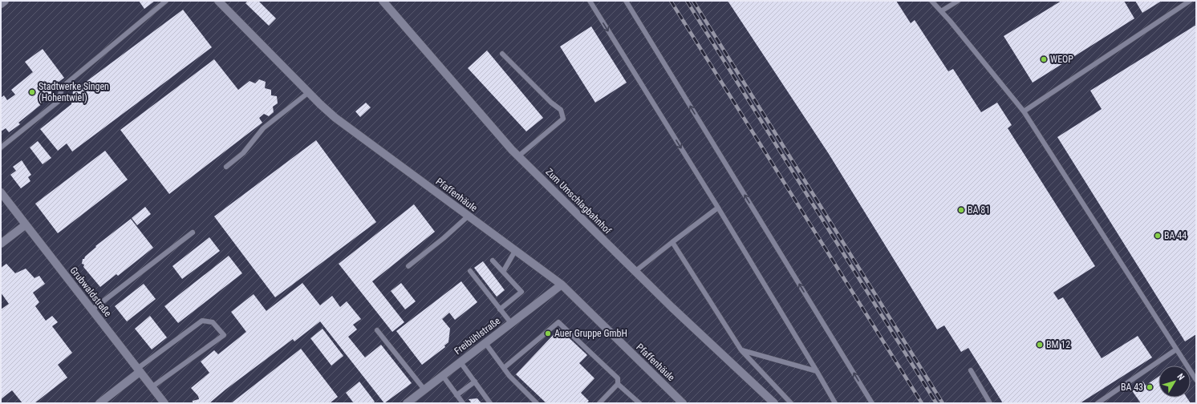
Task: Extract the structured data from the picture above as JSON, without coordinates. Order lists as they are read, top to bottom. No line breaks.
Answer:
{"streets":{"street":["Pfaffenhäule","Zum Umschlagbahnhof","Grubwaldstraße","Freibühlstraße"]},"crossings":[["Pfaffenhäule","Freibühlstraße"]],"places":["WEOP","Stadtwerke Singen (Hohentwiel)","BA 81","BA 44","Auer Gruppe GmbH","BM 12","BA 43"],"north":"top right"}
